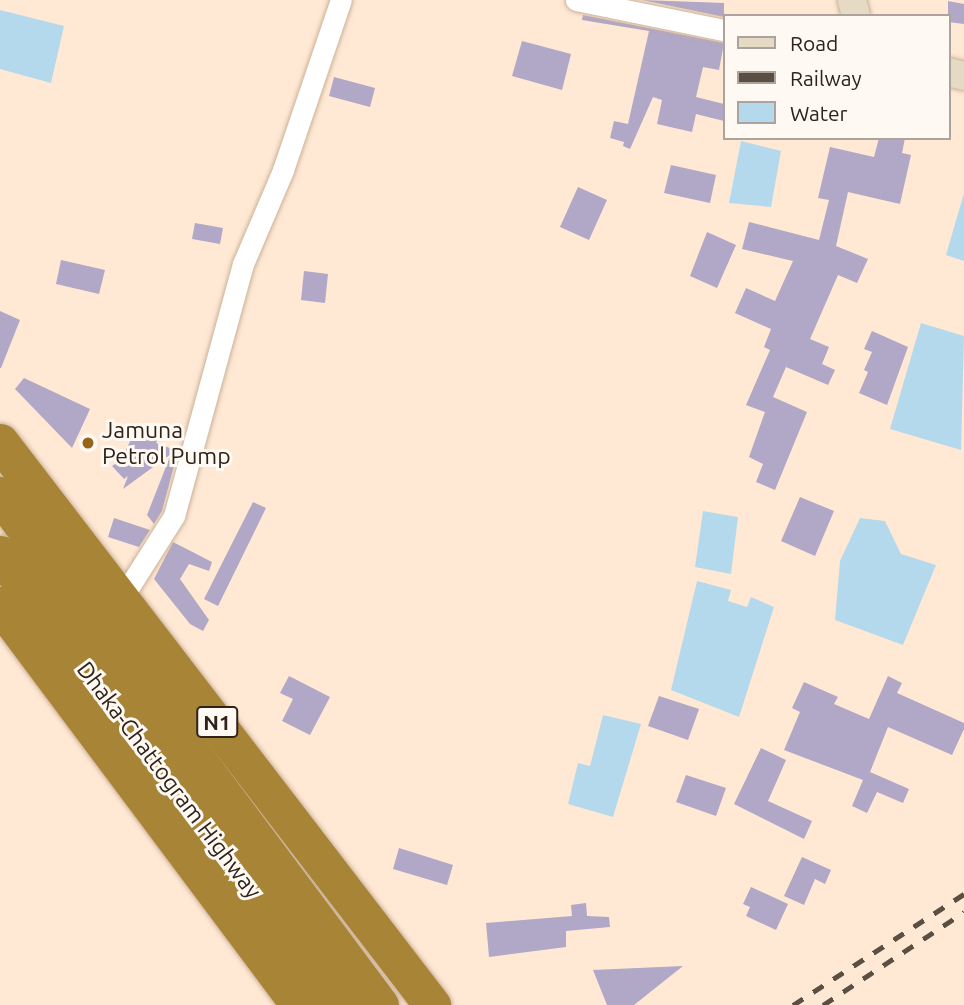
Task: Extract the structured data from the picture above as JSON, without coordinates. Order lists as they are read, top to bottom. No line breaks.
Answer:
{"streets":{"highway":["N1","Dhaka-Chattogram Highway"]},"places":["Jamuna Petrol Pump"],"legend":["Road","Railway","Water"]}
